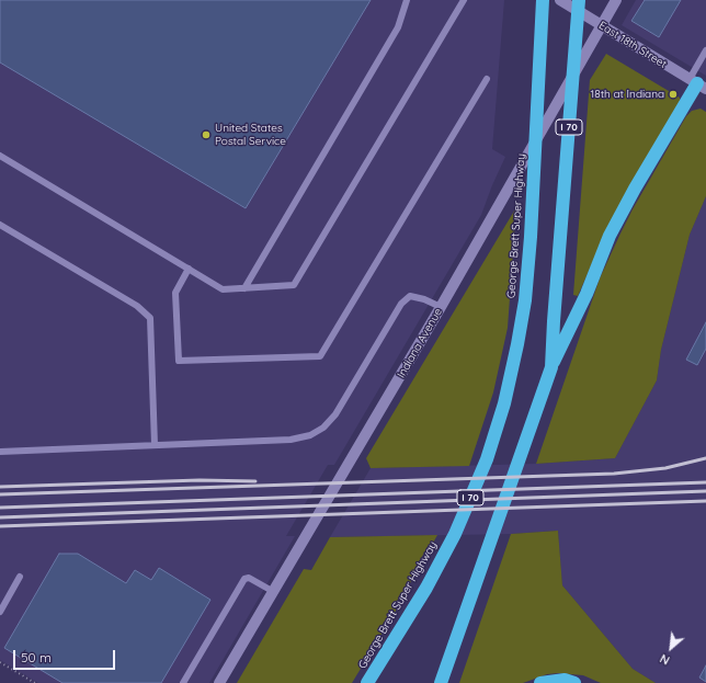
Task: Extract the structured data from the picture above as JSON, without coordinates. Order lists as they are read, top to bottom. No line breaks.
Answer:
{"streets":{"highway":["I 70","George Brett Super Highway"],"street":["East 18th Street","Indiana Avenue"]},"crossings":[["East 18th Street","Indiana Avenue"]],"places":["18th at Indiana","United States Postal Service"],"scale_bar":"50 m","north":"bottom left"}
